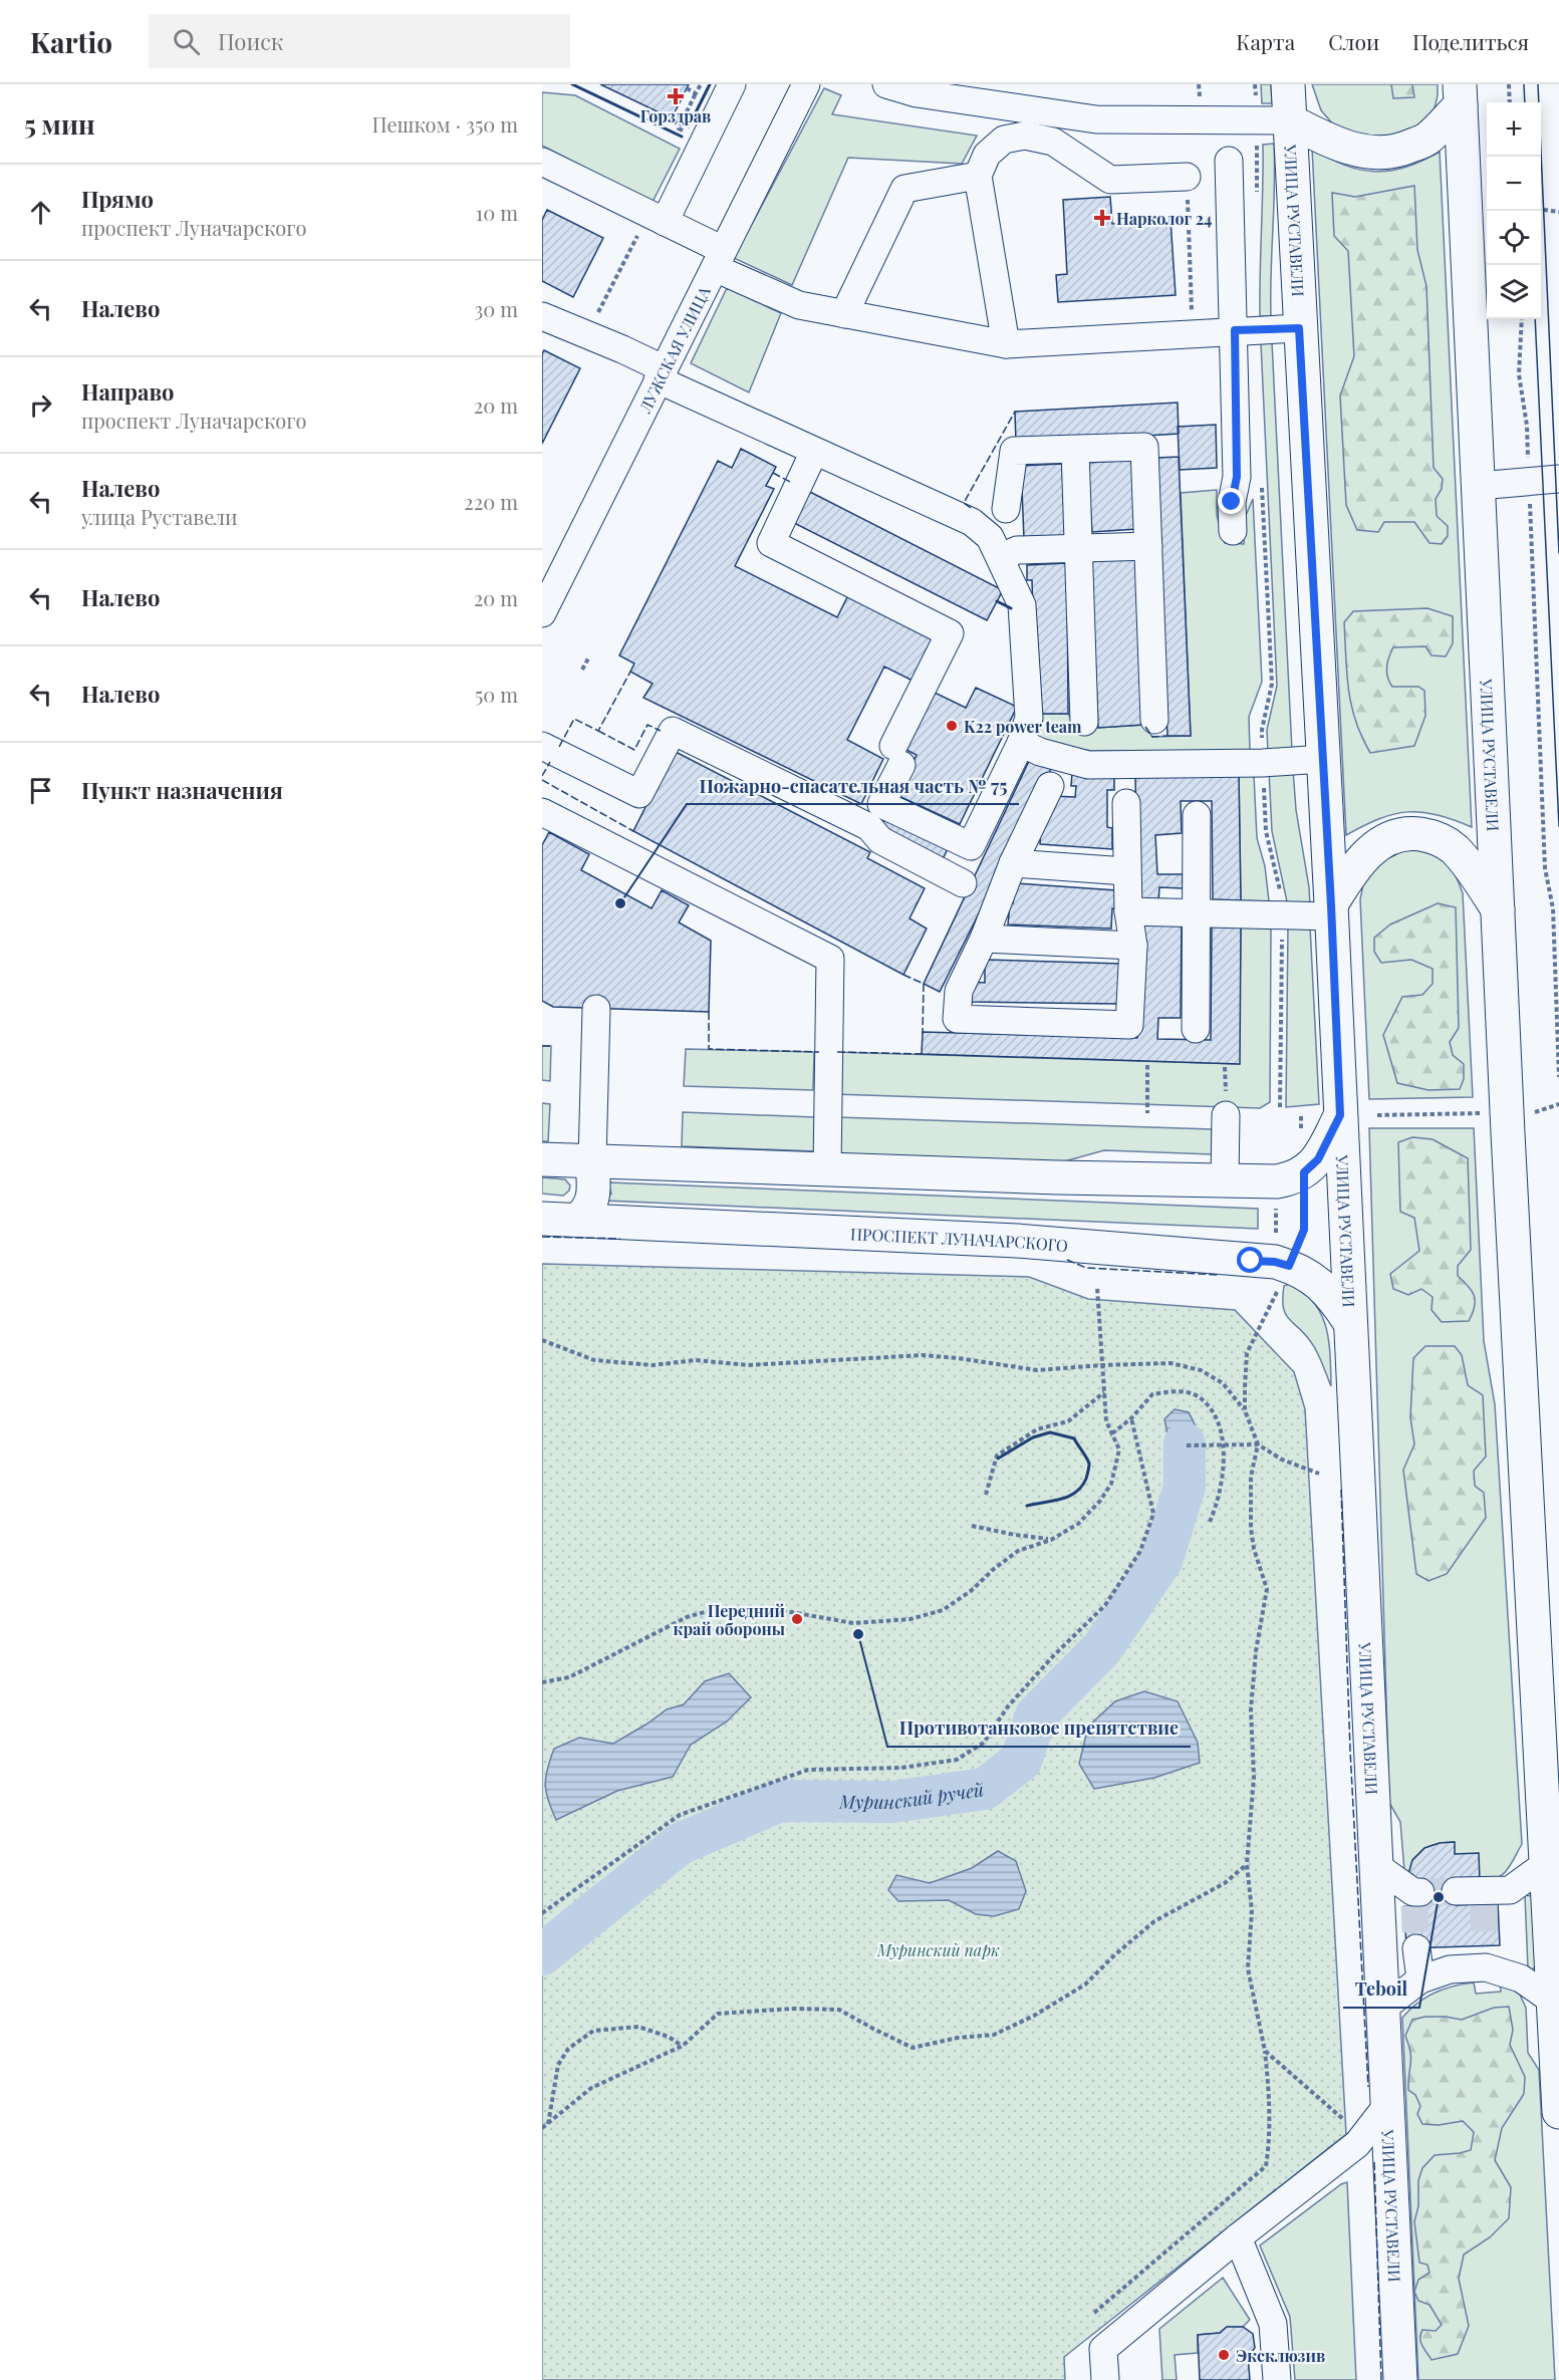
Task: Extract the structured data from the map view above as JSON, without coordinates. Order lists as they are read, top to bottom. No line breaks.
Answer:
{"streets":{"main road":["УЛИЦА РУСТАВЕЛИ","ПРОСПЕКТ ЛУНАЧАРСКОГО"],"street":["ЛУЖСКАЯ УЛИЦА"]},"crossings":[["УЛИЦА РУСТАВЕЛИ","ПРОСПЕКТ ЛУНАЧАРСКОГО"]],"water":["Муринский ручей"],"parks":["Муринский парк"],"places":{"health":["Горздрав","Нарколог 24"],"other":["K22 power team","Пожарно-спасательная часть № 75","Передний край обороны","Противотанковое препятствие","Teboil","Эксклюзив"]},"page":{"header":"Kartio","search":"Поиск","nav":["Карта","Слои","Поделиться"],"heading":["5 мин","Пешком · 350 m"],"map_buttons":["+","−"],"list":[["Прямо","проспект Луначарского","10 m"],["Налево","30 m"],["Направо","проспект Луначарского","20 m"],["Налево","улица Руставели","220 m"],["Налево","20 m"],["Налево","50 m"],"Пункт назначения"]}}
